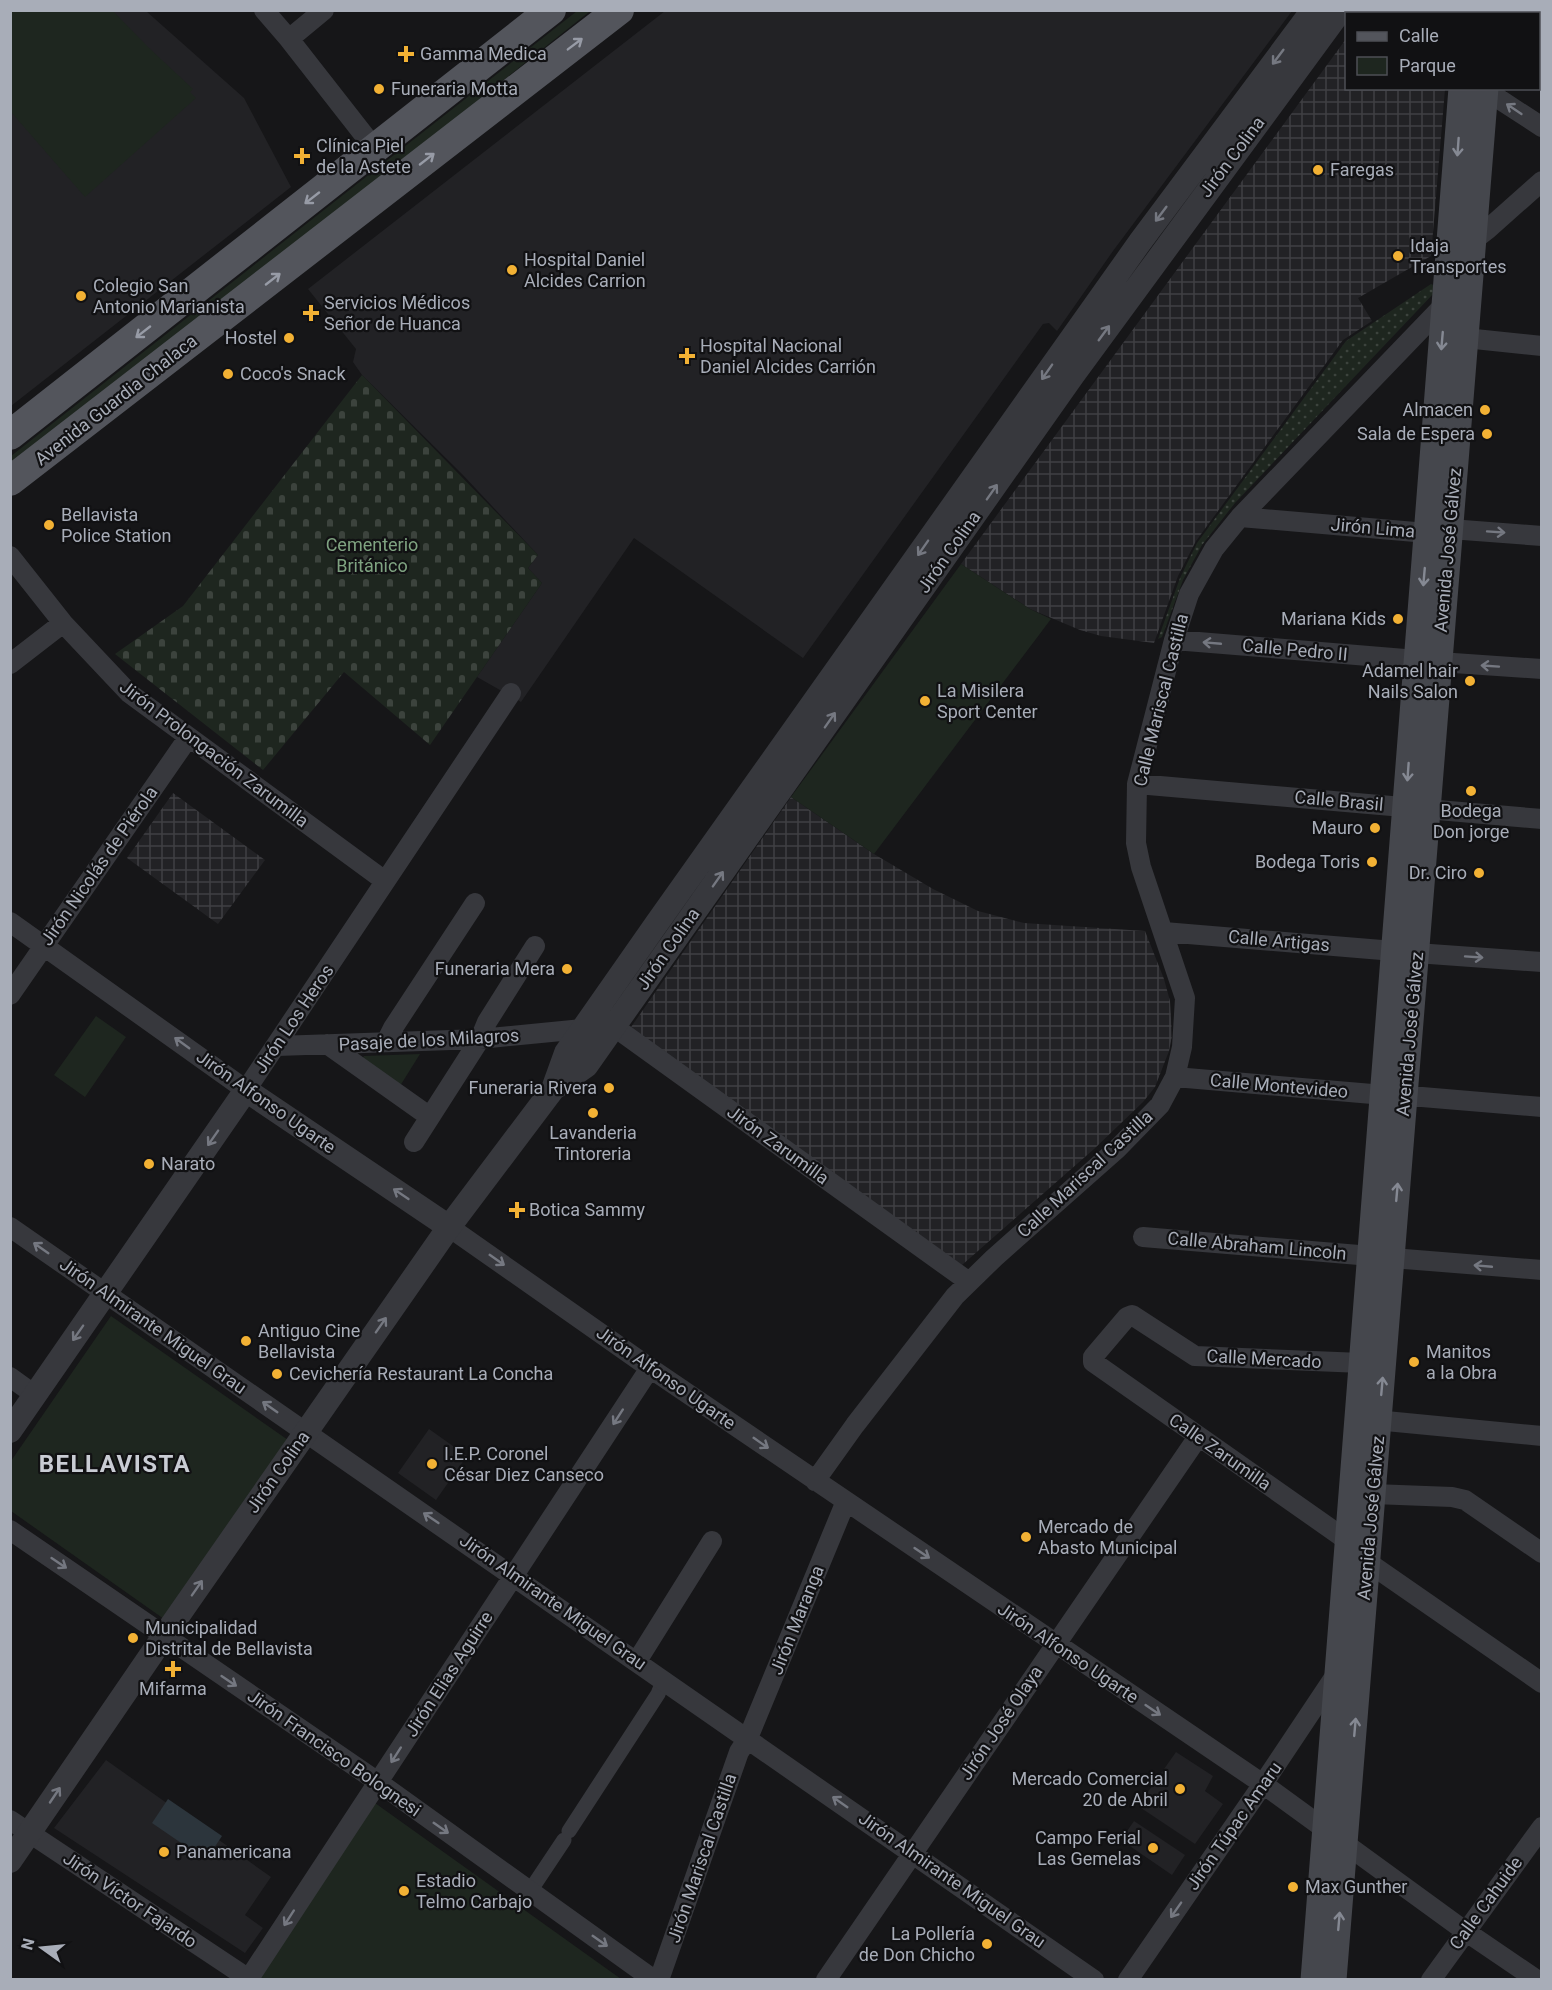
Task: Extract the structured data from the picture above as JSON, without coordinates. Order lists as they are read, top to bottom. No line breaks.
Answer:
{"streets":{"main road":["Avenida Guardia Chalaca","Avenida José Gálvez"],"street":["Jirón Colina","Jirón Lima","Calle Pedro II","Calle Mariscal Castilla","Jirón Prolongación Zarumilla","Calle Brasil","Jirón Nicolás de Piérola","Calle Artigas","Jirón Los Heros","Pasaje de los Milagros","Calle Montevideo","Jirón Alfonso Ugarte","Jirón Zarumilla","Calle Abraham Lincoln","Jirón Almirante Miguel Grau","Calle Mercado","Calle Zarumilla","Jirón Maranga","Jirón Elias Aguirre","Jirón José Olaya","Jirón Francisco Bolognesi","Jirón Túpac Amaru","Jirón Mariscal Castilla","Jirón Víctor Fajardo","Calle Cahuide"]},"crossings":[["Jirón Colina","Pasaje de los Milagros"],["Jirón Colina","Jirón Alfonso Ugarte"],["Jirón Colina","Jirón Zarumilla"],["Jirón Colina","Jirón Almirante Miguel Grau"],["Jirón Colina","Jirón Francisco Bolognesi"],["Jirón Colina","Jirón Víctor Fajardo"],["Jirón Lima","Avenida José Gálvez"],["Jirón Lima","Calle Mariscal Castilla"],["Avenida José Gálvez","Calle Pedro II"],["Avenida José Gálvez","Calle Mariscal Castilla"],["Avenida José Gálvez","Calle Brasil"],["Avenida José Gálvez","Calle Artigas"],["Avenida José Gálvez","Calle Montevideo"],["Avenida José Gálvez","Jirón Alfonso Ugarte"],["Avenida José Gálvez","Calle Abraham Lincoln"],["Avenida José Gálvez","Calle Mercado"],["Avenida José Gálvez","Calle Zarumilla"],["Avenida José Gálvez","Jirón Túpac Amaru"],["Calle Pedro II","Calle Mariscal Castilla"],["Calle Mariscal Castilla","Calle Brasil"],["Calle Mariscal Castilla","Calle Artigas"],["Calle Mariscal Castilla","Calle Montevideo"],["Calle Mariscal Castilla","Jirón Alfonso Ugarte"],["Calle Mariscal Castilla","Jirón Zarumilla"],["Jirón Prolongación Zarumilla","Jirón Nicolás de Piérola"],["Jirón Prolongación Zarumilla","Jirón Los Heros"],["Jirón Nicolás de Piérola","Jirón Alfonso Ugarte"],["Jirón Los Heros","Pasaje de los Milagros"],["Jirón Los Heros","Jirón Alfonso Ugarte"],["Jirón Los Heros","Jirón Almirante Miguel Grau"],["Jirón Alfonso Ugarte","Jirón Maranga"],["Jirón Alfonso Ugarte","Jirón Elias Aguirre"],["Jirón Alfonso Ugarte","Jirón José Olaya"],["Jirón Alfonso Ugarte","Jirón Túpac Amaru"],["Jirón Alfonso Ugarte","Calle Cahuide"],["Jirón Almirante Miguel Grau","Jirón Maranga"],["Jirón Almirante Miguel Grau","Jirón Elias Aguirre"],["Jirón Almirante Miguel Grau","Jirón José Olaya"],["Jirón Almirante Miguel Grau","Jirón Mariscal Castilla"],["Calle Mercado","Calle Zarumilla"],["Calle Zarumilla","Jirón José Olaya"],["Jirón Maranga","Jirón Mariscal Castilla"],["Jirón Elias Aguirre","Jirón Francisco Bolognesi"],["Jirón Elias Aguirre","Jirón Víctor Fajardo"],["Jirón Francisco Bolognesi","Jirón Mariscal Castilla"]],"one_way":["Calle Pedro II","Calle Artigas","Jirón Los Heros","Jirón Almirante Miguel Grau","Jirón Elias Aguirre","Jirón Francisco Bolognesi","Jirón Túpac Amaru"],"districts":["BELLAVISTA"],"parks":["Cementerio Británico"],"places":{"health":["Gamma Medica","Clínica Piel de la Astete","Servicios Médicos Señor de Huanca","Hospital Nacional Daniel Alcides Carrión","Botica Sammy","Mifarma"],"other":["Funeraria Motta","Faregas","Idaja Transportes","Hospital Daniel Alcides Carrion","Colegio San Antonio Marianista","Hostel","Coco's Snack","Almacen","Sala de Espera","Bellavista Police Station","Mariana Kids","Adamel hair Nails Salon","La Misilera Sport Center","Bodega Don jorge","Mauro","Bodega Toris","Dr. Ciro","Funeraria Mera","Funeraria Rivera","Lavanderia Tintoreria","Narato","Antiguo Cine Bellavista","Manitos a la Obra","Cevichería Restaurant La Concha","I.E.P. Coronel César Diez Canseco","Mercado de Abasto Municipal","Municipalidad Distrital de Bellavista","Mercado Comercial 20 de Abril","Campo Ferial Las Gemelas","Panamericana","Max Gunther","Estadio Telmo Carbajo","La Pollería de Don Chicho"]},"legend":["Calle","Parque"],"north":"left"}
